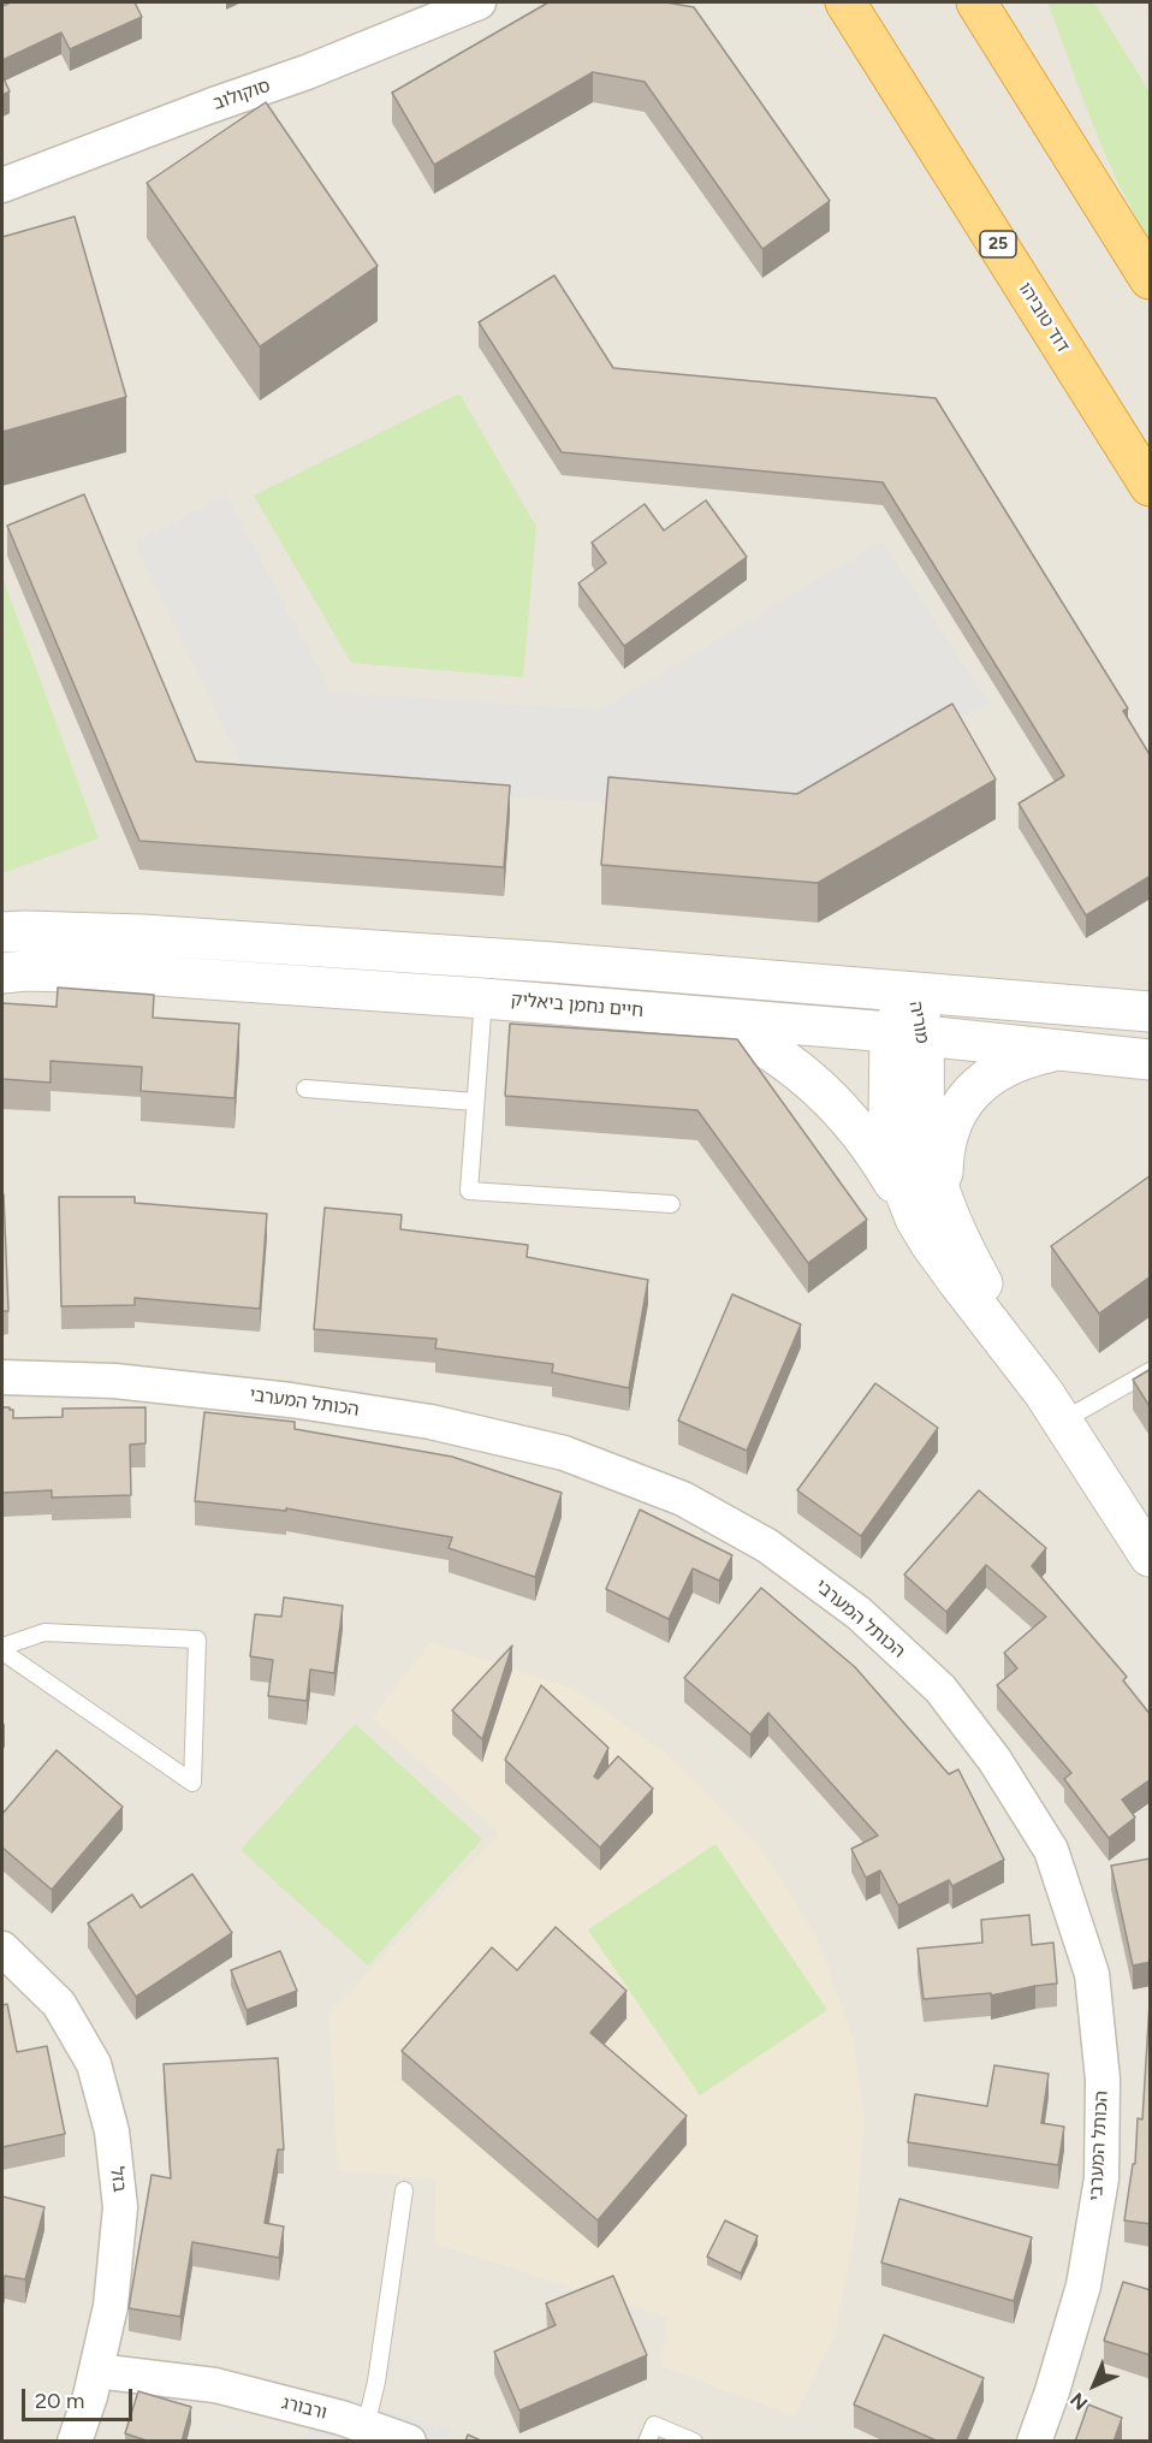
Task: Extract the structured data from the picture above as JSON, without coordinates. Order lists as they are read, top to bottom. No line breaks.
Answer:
{"streets":{"highway":["25","דוד טוביהו"],"street":["סוקולוב","חיים נחמן ביאליק","מוריה","הכותל המערבי","בזל","ורבורג"]},"crossings":[["חיים נחמן ביאליק","מוריה"],["בזל","ורבורג"]],"scale_bar":"20 m","north":"bottom left"}
